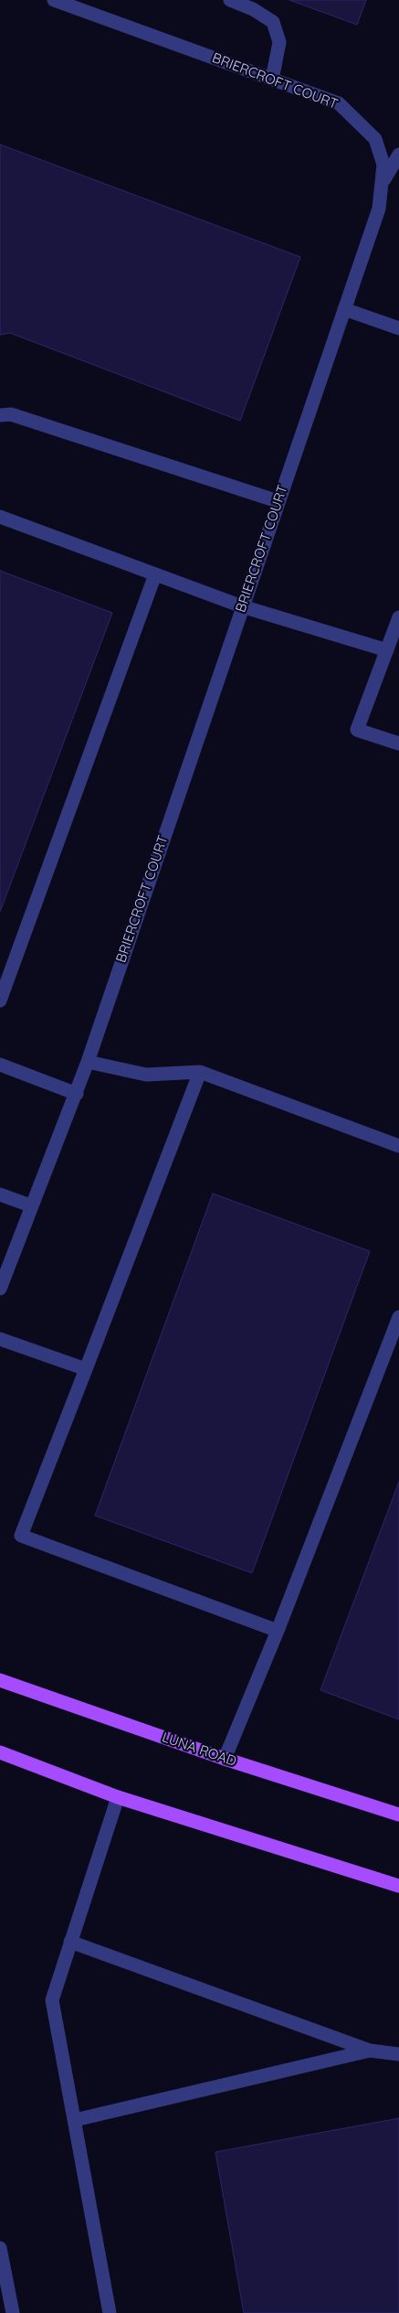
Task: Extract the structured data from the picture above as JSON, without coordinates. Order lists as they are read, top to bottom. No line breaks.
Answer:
{"streets":{"main road":["LUNA ROAD"],"street":["BRIERCROFT COURT"]}}
